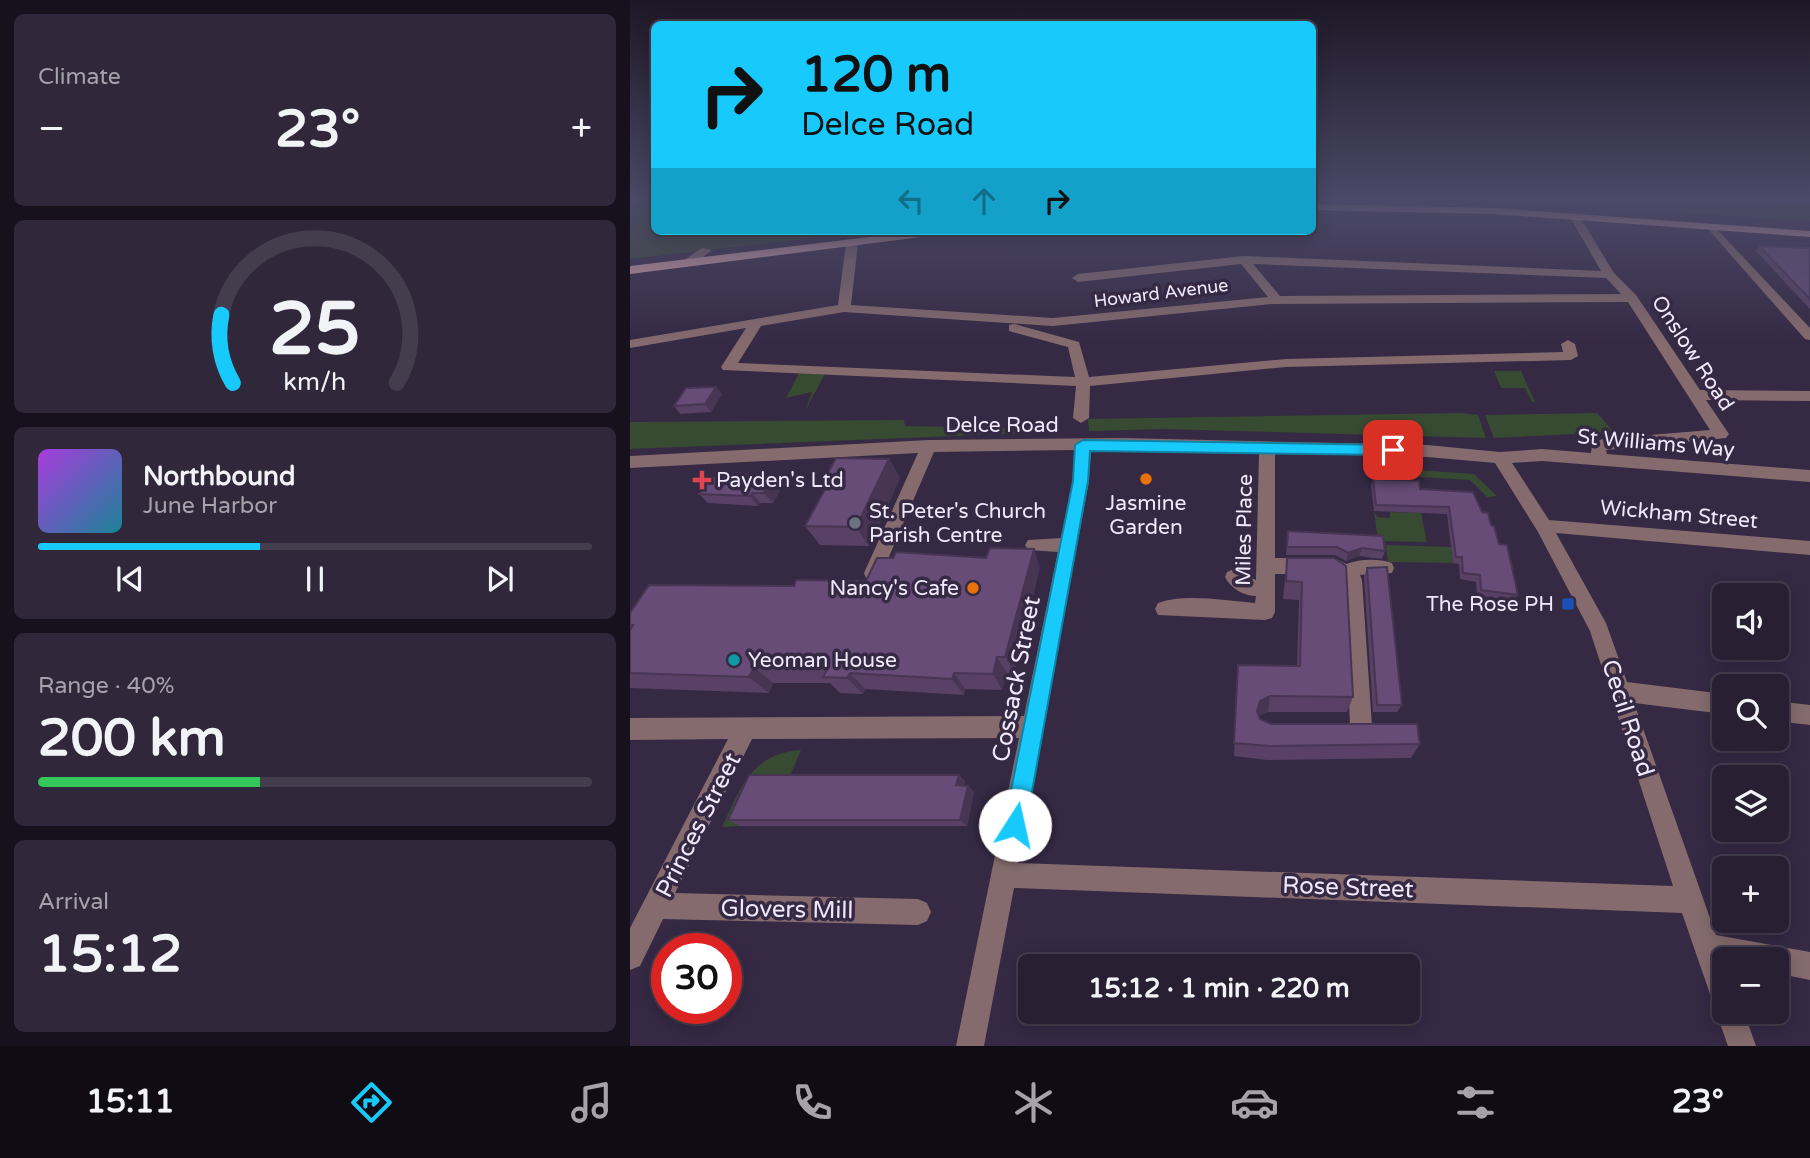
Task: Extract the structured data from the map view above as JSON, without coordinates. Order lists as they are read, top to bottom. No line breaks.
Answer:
{"streets":{"street":["Howard Avenue","Onslow Road","Delce Road","St Williams Way","Wickham Street","Miles Place","Cossack Street","Cecil Road","Princes Street","Rose Street","Glovers Mill"]},"crossings":[["Howard Avenue","Onslow Road"],["Onslow Road","St Williams Way"],["Delce Road","St Williams Way"],["Delce Road","Miles Place"],["Delce Road","Cossack Street"],["Delce Road","Cecil Road"],["St Williams Way","Cecil Road"],["Wickham Street","Cecil Road"],["Cossack Street","Rose Street"],["Cecil Road","Rose Street"],["Princes Street","Glovers Mill"]],"places":{"other":["Jasmine Garden","St. Peter's Church Parish Centre","Nancy's Cafe","Yeoman House"],"health":["Payden's Ltd"],"transit":["The Rose PH"]},"page":{"tile":["Climate",["Range · 40%","200 km"],["Arrival","15:12"]],"turn":["120 m","Delce Road"],"heat":["−","23°","+"],"song":["Northbound","June Harbor"],"map_buttons":["+","−"],"limit":"30","trip":"15:12 · 1 min · 220 m","tabs":["15:11","23°"],"gauge":["25","km/h"]}}
